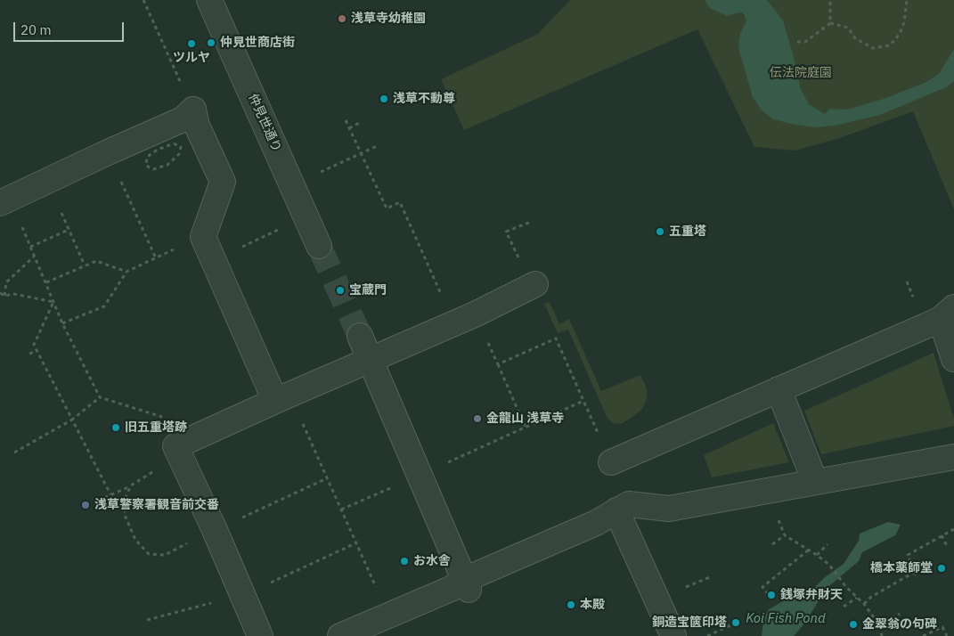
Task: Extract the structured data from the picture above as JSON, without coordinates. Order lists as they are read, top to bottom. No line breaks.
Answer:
{"streets":{"street":["仲見世通り"]},"water":["Koi Fish Pond"],"parks":["伝法院庭園"],"places":["浅草寺幼稚園","仲見世商店街","ツルヤ","浅草不動尊","五重塔","宝蔵門","金龍山 浅草寺","旧五重塔跡","浅草警察署観音前交番","お水舎","橋本薬師堂","銭塚弁財天","本殿","銅造宝篋印塔","金翠翁の句碑"],"scale_bar":"20 m"}
